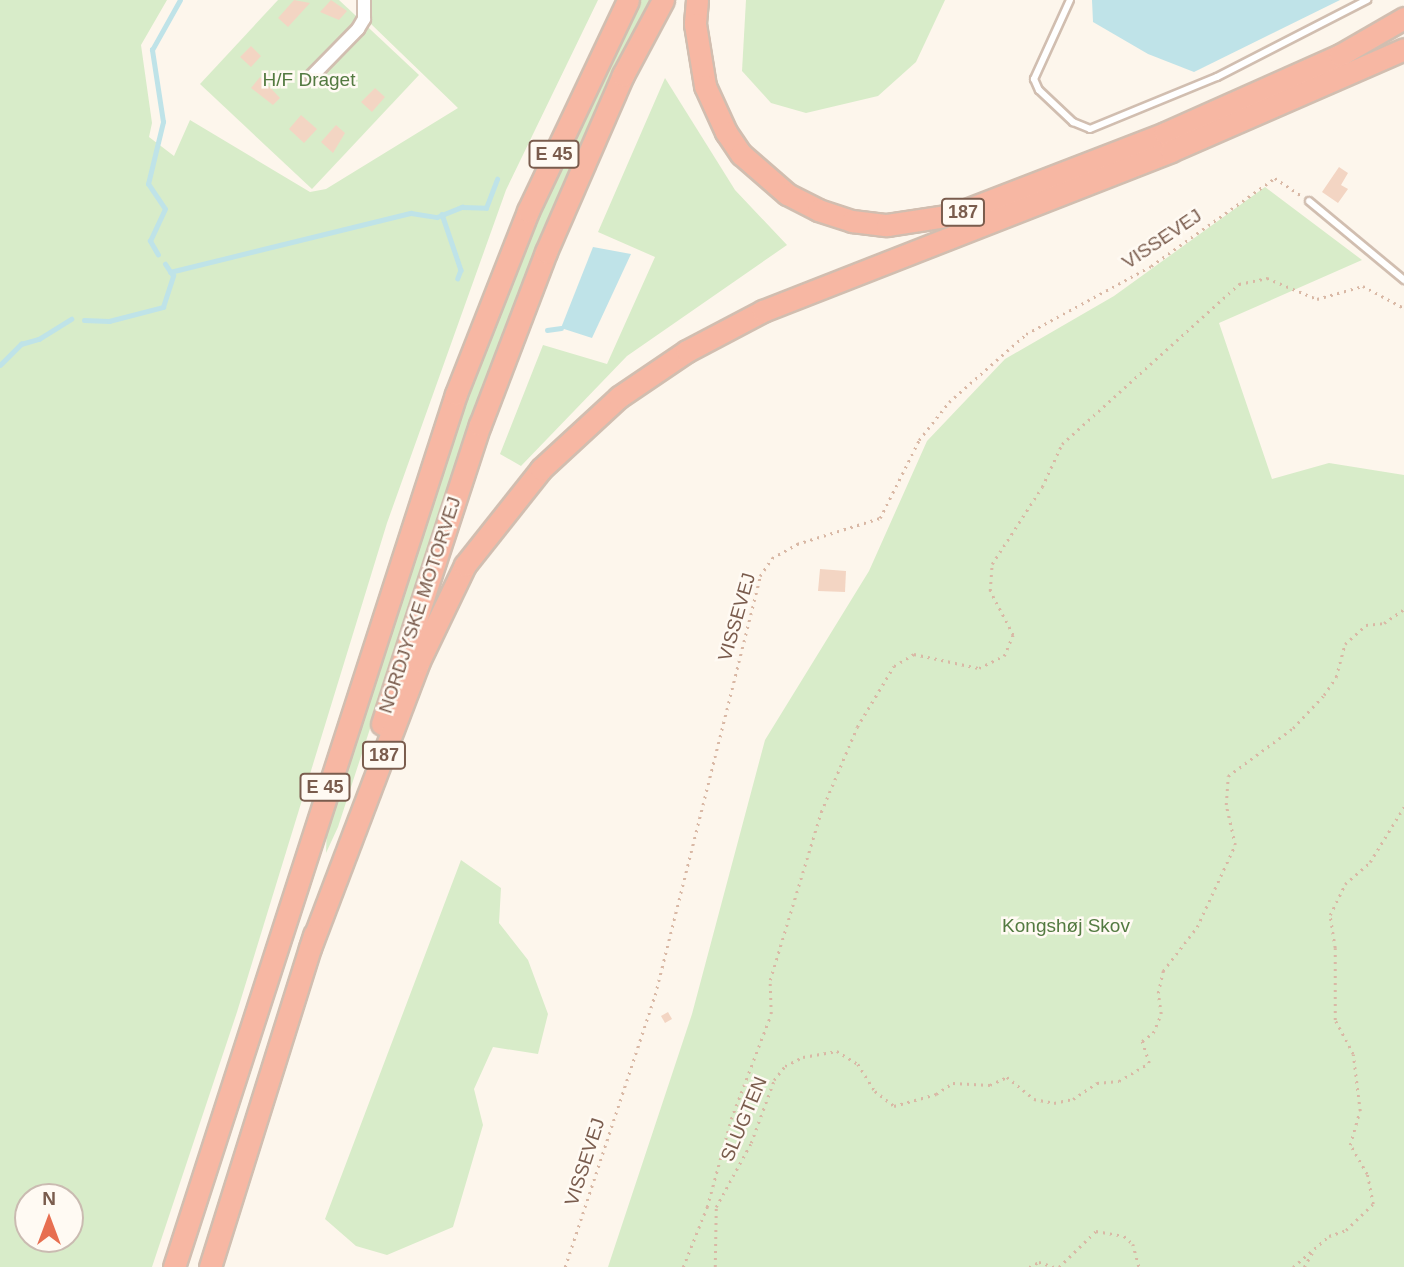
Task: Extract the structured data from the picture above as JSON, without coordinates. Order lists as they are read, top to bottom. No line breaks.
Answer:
{"streets":{"highway":["E 45","187","NORDJYSKE MOTORVEJ"],"path":["VISSEVEJ","SLUGTEN"]},"crossings":[["187","NORDJYSKE MOTORVEJ"]],"parks":["H/F Draget","Kongshøj Skov"],"north":"top"}
